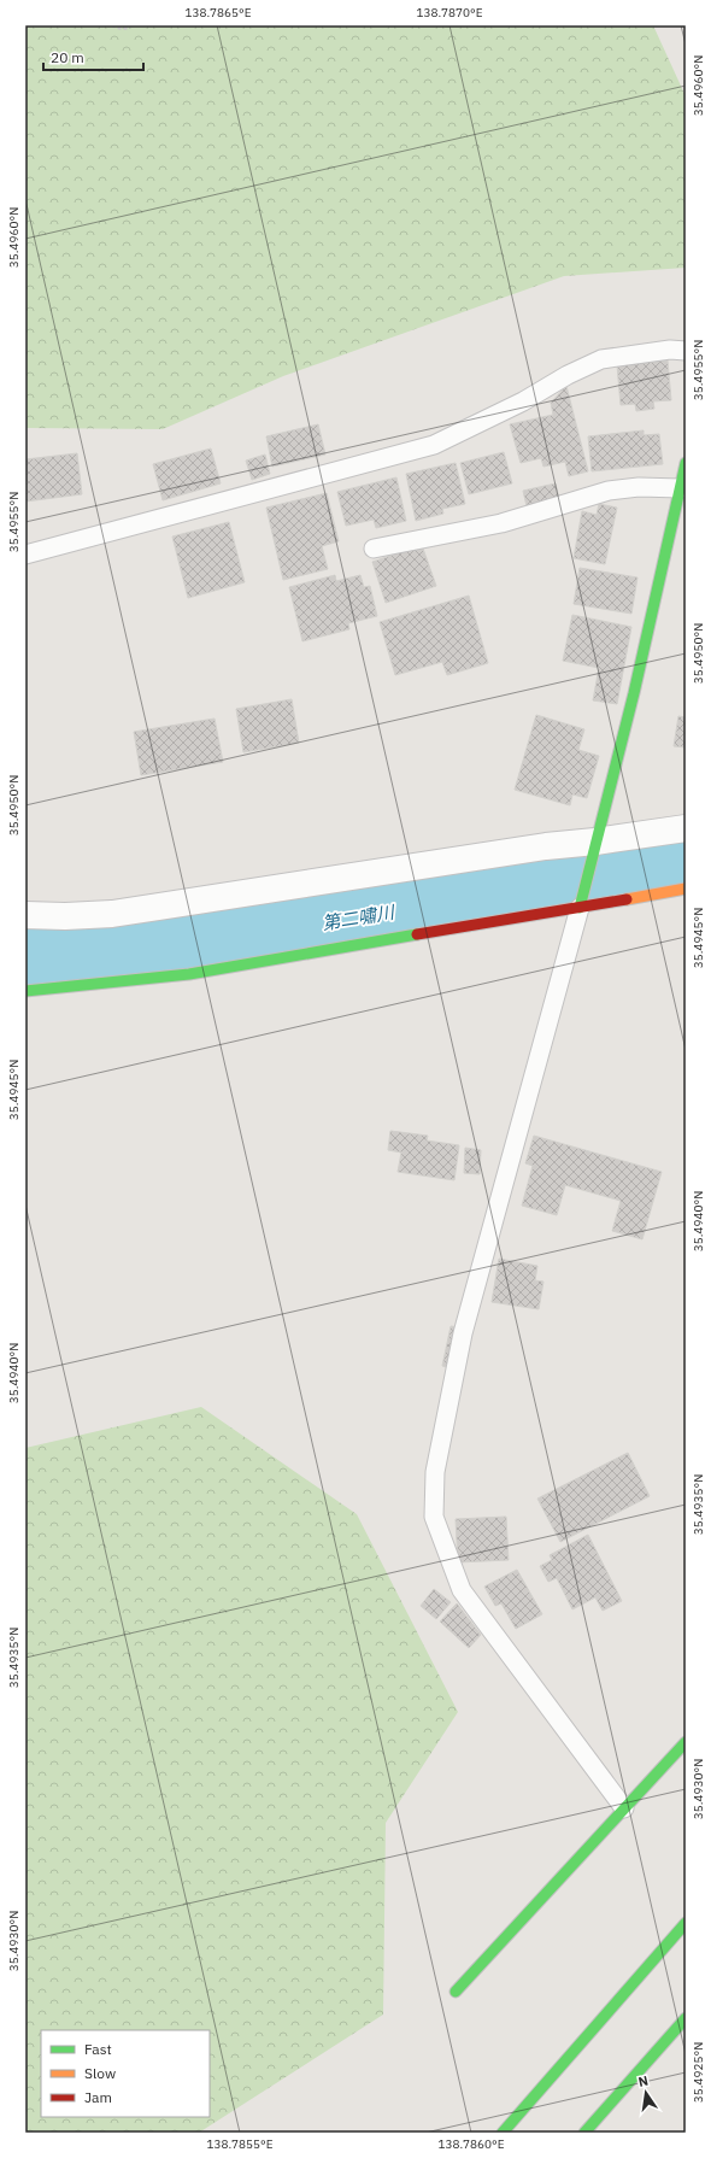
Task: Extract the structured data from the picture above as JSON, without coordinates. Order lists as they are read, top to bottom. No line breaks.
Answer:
{"water":["第二嘯川"],"legend":["Fast","Slow","Jam"],"scale_bar":"20 m","north":"top","coordinates":["138.7865°E","138.7870°E","35.4960°N","35.4955°N","35.4950°N","35.4945°N","35.4940°N","35.4935°N","35.4930°N","35.4925°N","138.7855°E","138.7860°E"]}
